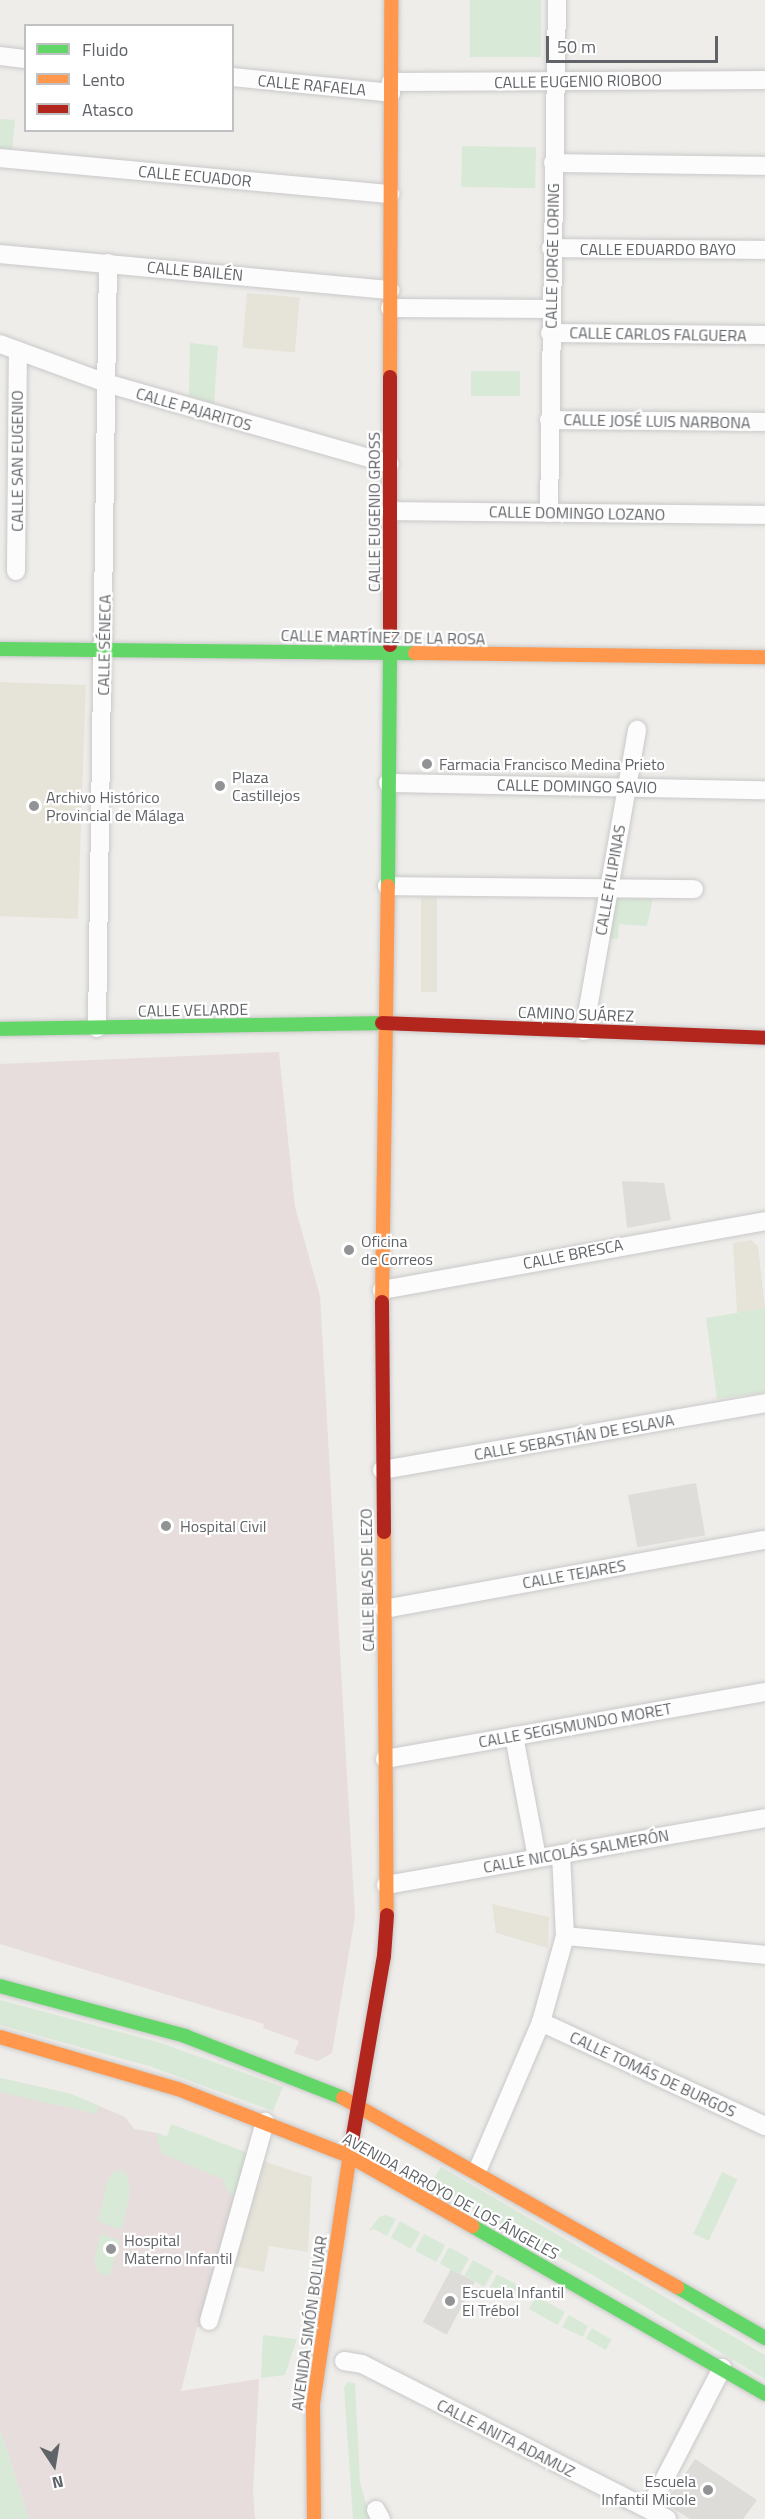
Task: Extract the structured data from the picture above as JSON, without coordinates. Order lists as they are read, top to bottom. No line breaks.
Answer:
{"streets":{"main road":["CALLE EUGENIO GROSS","CALLE MARTÍNEZ DE LA ROSA","CALLE VELARDE","CAMINO SUÁREZ","CALLE BLAS DE LEZO","AVENIDA ARROYO DE LOS ÁNGELES","AVENIDA SIMÓN BOLIVAR"],"street":["CALLE EUGENIO RIOBOO","CALLE RAFAELA","CALLE ECUADOR","CALLE EDUARDO BAYO","CALLE JORGE LORING","CALLE BAILÉN","CALLE CARLOS FALGUERA","CALLE PAJARITOS","CALLE JOSÉ LUIS NARBONA","CALLE SAN EUGENIO","CALLE DOMINGO LOZANO","CALLE SÉNECA","CALLE DOMINGO SAVIO","CALLE FILIPINAS","CALLE BRESCA","CALLE SEBASTIÁN DE ESLAVA","CALLE TEJARES","CALLE SEGISMUNDO MORET","CALLE NICOLÁS SALMERÓN","CALLE TOMÁS DE BURGOS","CALLE ANITA ADAMUZ"]},"crossings":[["CALLE EUGENIO RIOBOO","CALLE RAFAELA"],["CALLE EUGENIO RIOBOO","CALLE JORGE LORING"],["CALLE EUGENIO RIOBOO","CALLE EUGENIO GROSS"],["CALLE RAFAELA","CALLE EUGENIO GROSS"],["CALLE ECUADOR","CALLE EUGENIO GROSS"],["CALLE EDUARDO BAYO","CALLE JORGE LORING"],["CALLE JORGE LORING","CALLE CARLOS FALGUERA"],["CALLE JORGE LORING","CALLE JOSÉ LUIS NARBONA"],["CALLE JORGE LORING","CALLE DOMINGO LOZANO"],["CALLE BAILÉN","CALLE EUGENIO GROSS"],["CALLE BAILÉN","CALLE SÉNECA"],["CALLE CARLOS FALGUERA","CALLE EUGENIO GROSS"],["CALLE PAJARITOS","CALLE SAN EUGENIO"],["CALLE PAJARITOS","CALLE EUGENIO GROSS"],["CALLE PAJARITOS","CALLE SÉNECA"],["CALLE EUGENIO GROSS","CALLE DOMINGO LOZANO"],["CALLE EUGENIO GROSS","CALLE MARTÍNEZ DE LA ROSA"],["CALLE EUGENIO GROSS","CALLE DOMINGO SAVIO"],["CALLE EUGENIO GROSS","CALLE VELARDE"],["CALLE EUGENIO GROSS","CAMINO SUÁREZ"],["CALLE EUGENIO GROSS","CALLE BLAS DE LEZO"],["CALLE MARTÍNEZ DE LA ROSA","CALLE SÉNECA"],["CALLE SÉNECA","CALLE VELARDE"],["CALLE DOMINGO SAVIO","CALLE FILIPINAS"],["CALLE FILIPINAS","CAMINO SUÁREZ"],["CALLE VELARDE","CAMINO SUÁREZ"],["CALLE VELARDE","CALLE BLAS DE LEZO"],["CAMINO SUÁREZ","CALLE BLAS DE LEZO"],["CALLE BRESCA","CALLE BLAS DE LEZO"],["CALLE SEBASTIÁN DE ESLAVA","CALLE BLAS DE LEZO"],["CALLE TEJARES","CALLE BLAS DE LEZO"],["CALLE BLAS DE LEZO","CALLE SEGISMUNDO MORET"],["CALLE BLAS DE LEZO","CALLE NICOLÁS SALMERÓN"],["CALLE BLAS DE LEZO","AVENIDA ARROYO DE LOS ÁNGELES"],["CALLE BLAS DE LEZO","AVENIDA SIMÓN BOLIVAR"],["AVENIDA ARROYO DE LOS ÁNGELES","AVENIDA SIMÓN BOLIVAR"]],"places":["Farmacia Francisco Medina Prieto","Plaza Castillejos","Archivo Histórico Provincial de Málaga","Oficina de Correos","Hospital Civil","Hospital Materno Infantil","Escuela Infantil El Trébol","Escuela Infantil Micole"],"legend":["Fluido","Lento","Atasco"],"scale_bar":"50 m","north":"bottom"}
